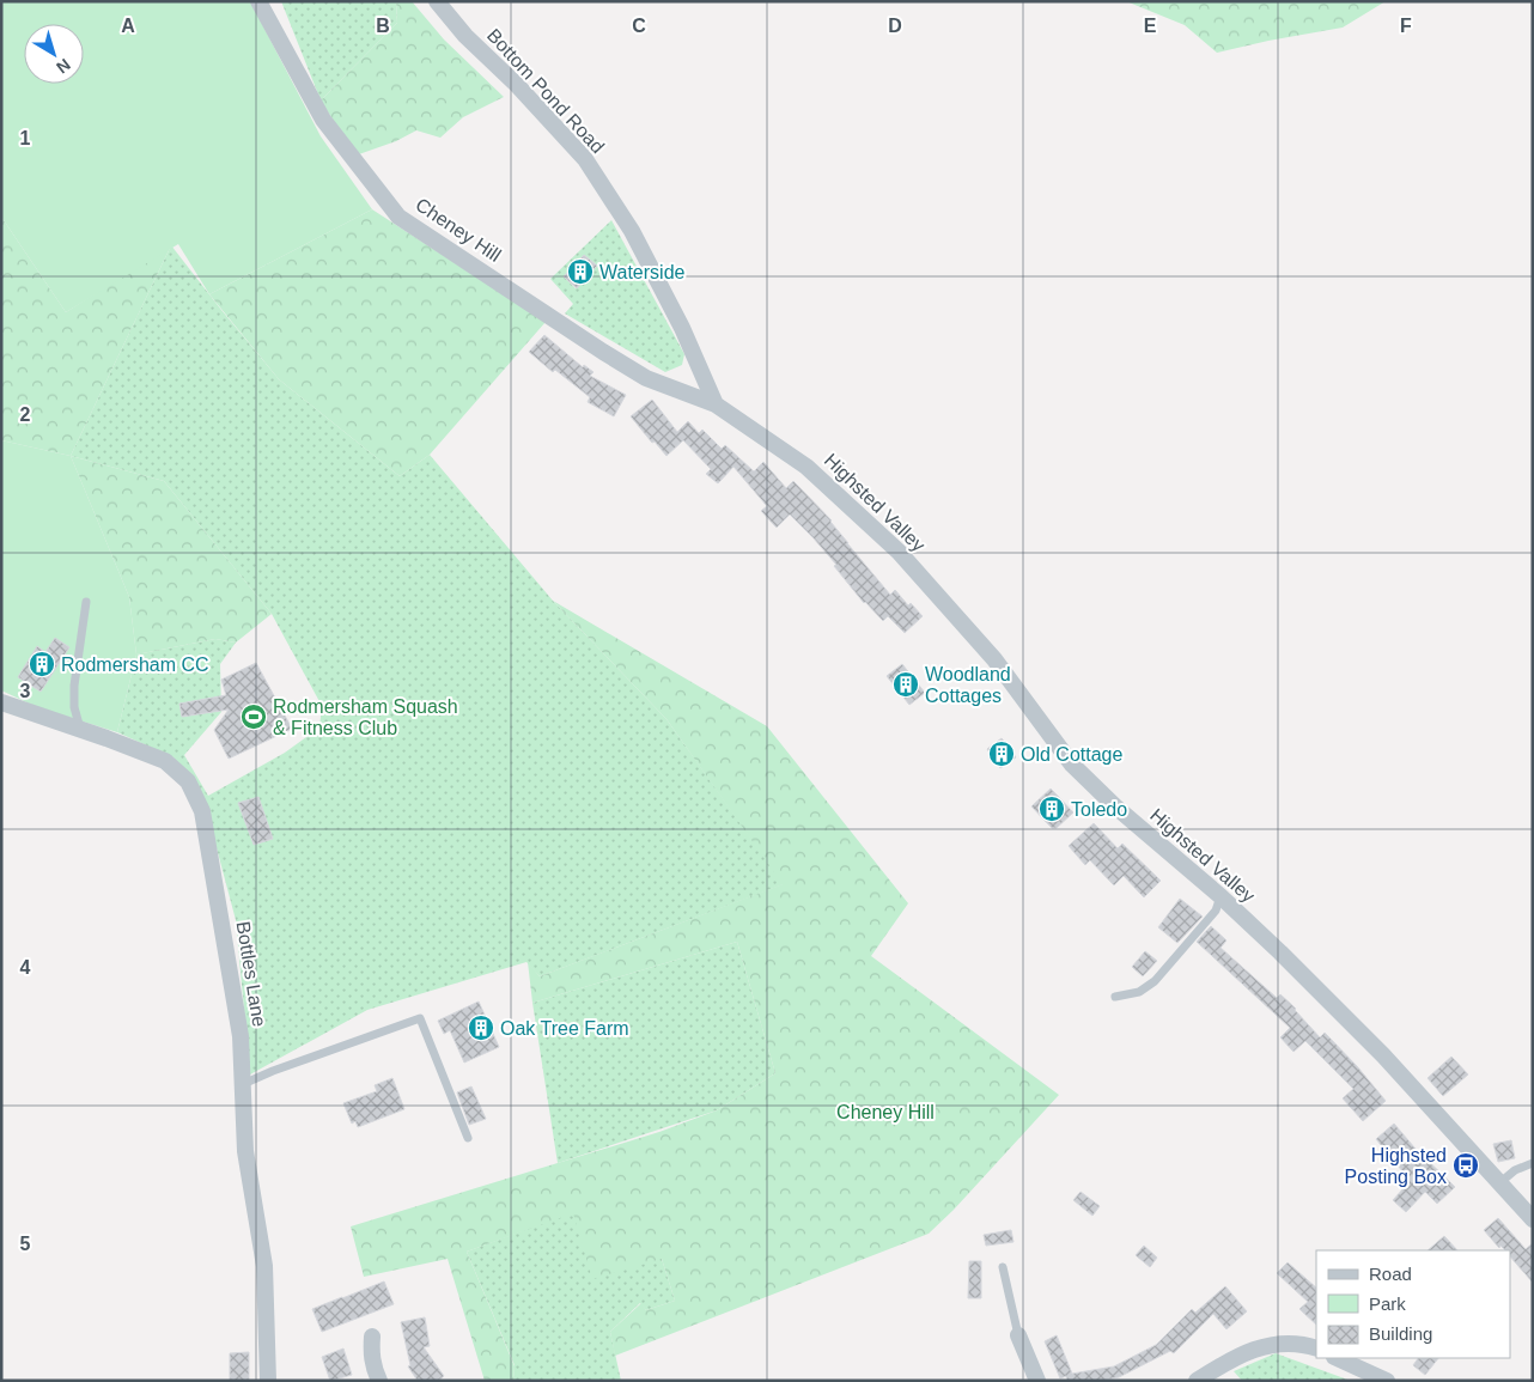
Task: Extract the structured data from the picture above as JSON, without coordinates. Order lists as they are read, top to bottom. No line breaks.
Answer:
{"streets":{"street":["Bottom Pond Road","Cheney Hill","Highsted Valley","Bottles Lane"]},"crossings":[["Bottom Pond Road","Cheney Hill"],["Bottom Pond Road","Highsted Valley"],["Cheney Hill","Highsted Valley"]],"parks":["Cheney Hill"],"places":{"building":["Waterside","Rodmersham CC","Woodland Cottages","Old Cottage","Toledo","Oak Tree Farm"],"sports":["Rodmersham Squash & Fitness Club"],"bus stop":["Highsted Posting Box"]},"legend":["Road","Park","Building"],"north":"bottom right","grid":{"columns":["A","B","C","D","E","F"],"rows":["1","2","3","4","5"]}}
